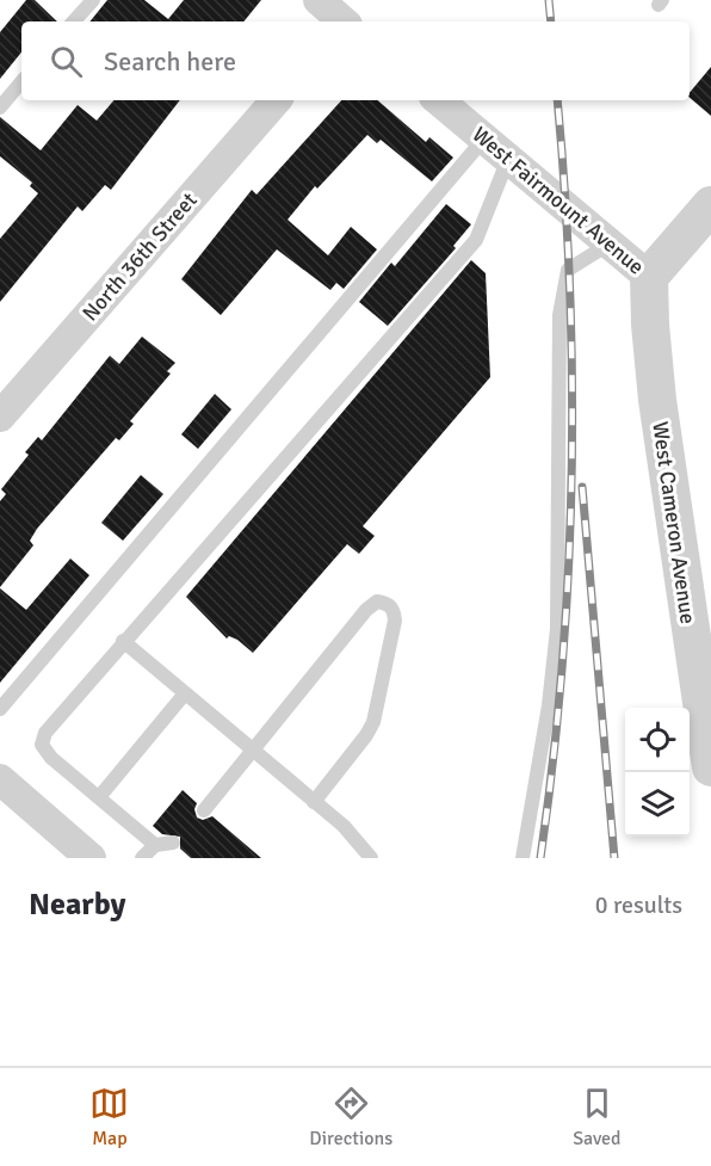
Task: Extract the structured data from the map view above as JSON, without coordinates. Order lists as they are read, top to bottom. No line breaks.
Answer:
{"streets":{"street":["West Fairmount Avenue","North 36th Street","West Cameron Avenue"]},"crossings":[["West Fairmount Avenue","West Cameron Avenue"]],"page":{"search":"Search here","heading":["Nearby","0 results"],"nav":["Map","Directions","Saved"]}}
